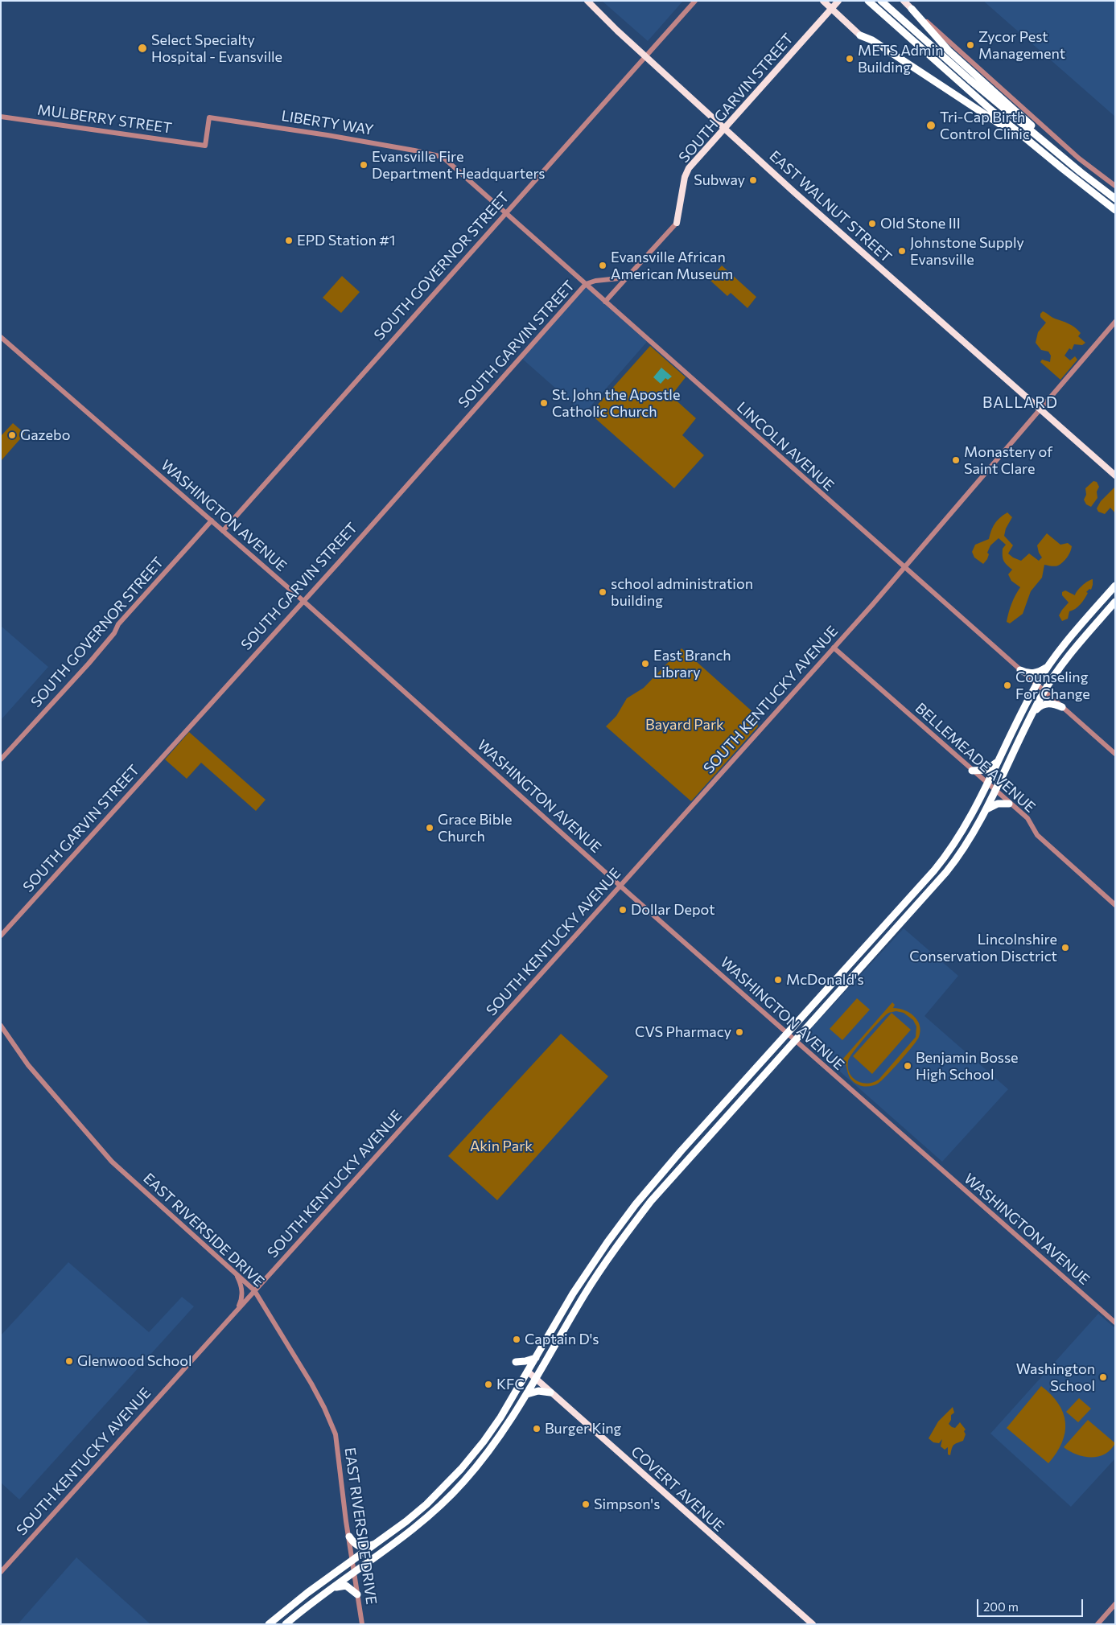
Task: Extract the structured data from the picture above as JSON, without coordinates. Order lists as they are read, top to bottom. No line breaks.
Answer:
{"streets":{"main road":["SOUTH GARVIN STREET","EAST WALNUT STREET","COVERT AVENUE"],"street":["MULBERRY STREET","LIBERTY WAY","SOUTH GOVERNOR STREET","LINCOLN AVENUE","WASHINGTON AVENUE","SOUTH KENTUCKY AVENUE","BELLEMEADE AVENUE","EAST RIVERSIDE DRIVE"]},"crossings":[["SOUTH GARVIN STREET","EAST WALNUT STREET"],["SOUTH GARVIN STREET","LINCOLN AVENUE"],["SOUTH GARVIN STREET","WASHINGTON AVENUE"],["MULBERRY STREET","LIBERTY WAY"],["LIBERTY WAY","LINCOLN AVENUE"],["EAST WALNUT STREET","SOUTH GOVERNOR STREET"],["EAST WALNUT STREET","SOUTH KENTUCKY AVENUE"],["SOUTH GOVERNOR STREET","LINCOLN AVENUE"],["SOUTH GOVERNOR STREET","WASHINGTON AVENUE"],["LINCOLN AVENUE","SOUTH KENTUCKY AVENUE"],["WASHINGTON AVENUE","SOUTH KENTUCKY AVENUE"],["SOUTH KENTUCKY AVENUE","BELLEMEADE AVENUE"],["SOUTH KENTUCKY AVENUE","EAST RIVERSIDE DRIVE"]],"districts":["BALLARD"],"parks":["Bayard Park","Akin Park"],"places":["Zycor Pest Management","Select Specialty Hospital - Evansville","METS Admin Building","Tri-Cap Birth Control Clinic","Evansville Fire Department Headquarters","Subway","Old Stone III","EPD Station #1","Johnstone Supply Evansville","Evansville African American Museum","St. John the Apostle Catholic Church","Gazebo","Monastery of Saint Clare","school administration building","East Branch Library","Counseling For Change","Grace Bible Church","Dollar Depot","Lincolnshire Conservation Disctrict","McDonald's","CVS Pharmacy","Benjamin Bosse High School","Captain D's","Glenwood School","Washington School","KFC","Burger King","Simpson's"],"scale_bar":"200 m"}
